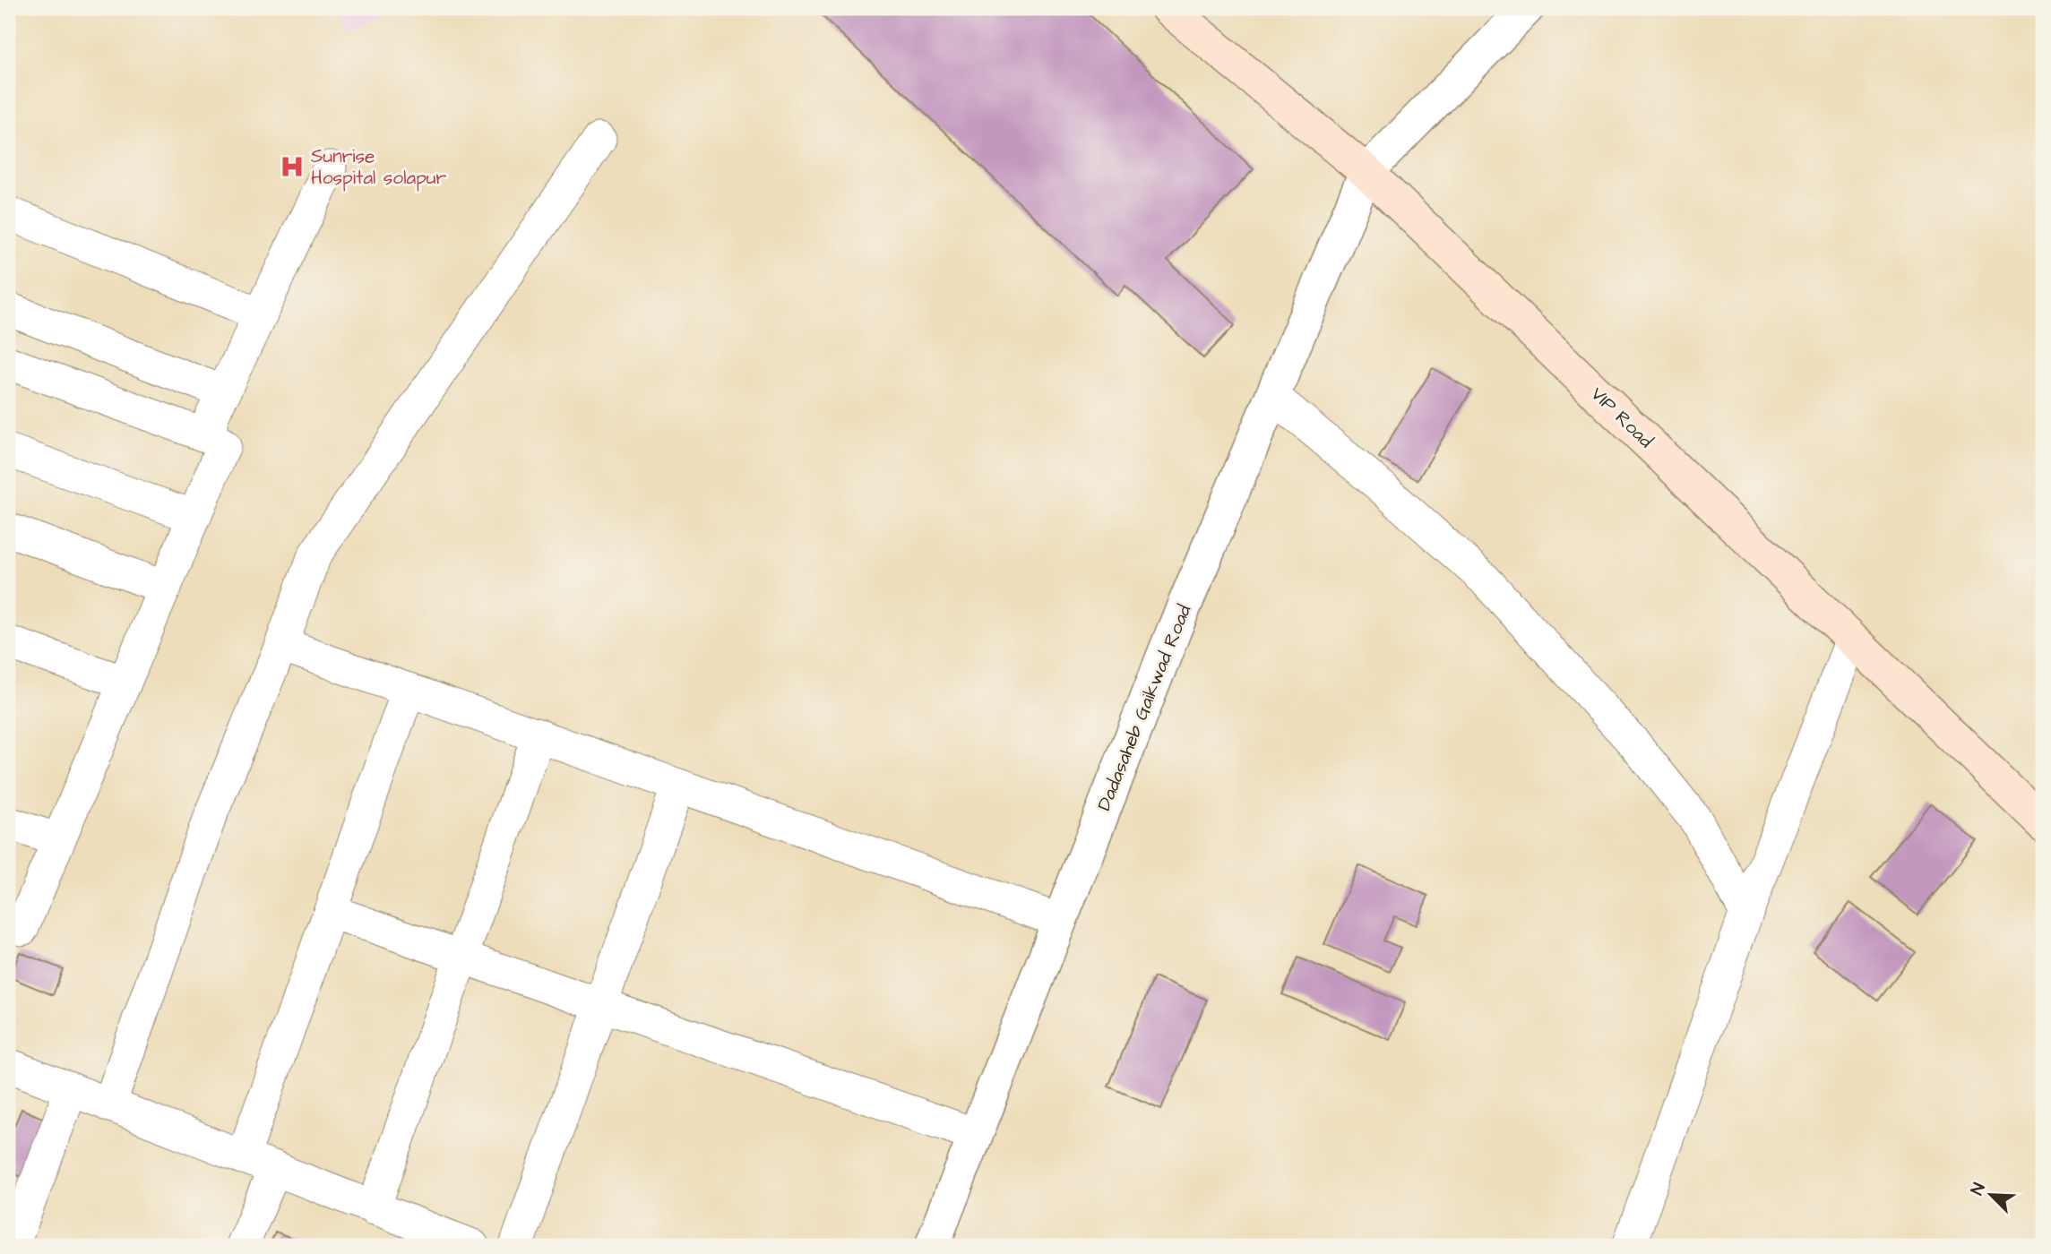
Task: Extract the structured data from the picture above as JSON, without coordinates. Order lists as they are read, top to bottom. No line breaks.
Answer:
{"streets":{"main road":["VIP Road"],"street":["Dadasaheb Gaikwad Road"]},"crossings":[["VIP Road","Dadasaheb Gaikwad Road"]],"places":{"hospital":["Sunrise Hospital solapur"]},"north":"top left"}
